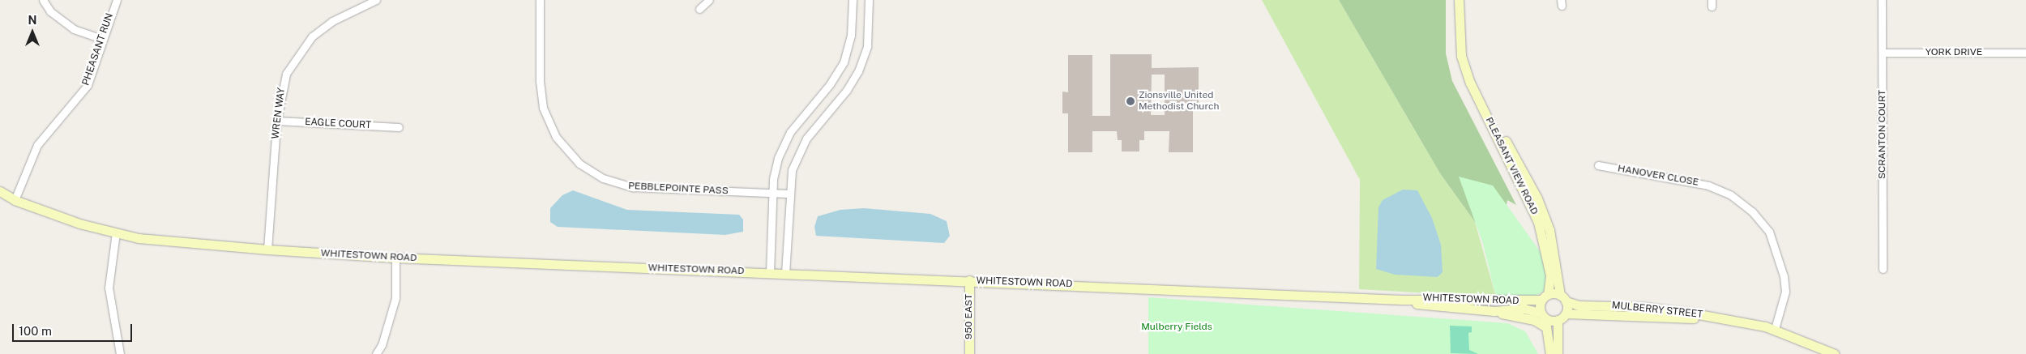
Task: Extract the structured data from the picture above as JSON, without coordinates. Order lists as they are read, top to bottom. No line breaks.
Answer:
{"streets":{"street":["PHEASANT RUN","YORK DRIVE","WREN WAY","EAGLE COURT","SCRANTON COURT","PLEASANT VIEW ROAD","HANOVER CLOSE","PEBBLEPOINTE PASS","WHITESTOWN ROAD","MULBERRY STREET","950 EAST"]},"crossings":[["PHEASANT RUN","WHITESTOWN ROAD"],["YORK DRIVE","SCRANTON COURT"],["WREN WAY","EAGLE COURT"],["WREN WAY","WHITESTOWN ROAD"],["PLEASANT VIEW ROAD","WHITESTOWN ROAD"],["PLEASANT VIEW ROAD","MULBERRY STREET"],["HANOVER CLOSE","MULBERRY STREET"],["WHITESTOWN ROAD","MULBERRY STREET"],["WHITESTOWN ROAD","950 EAST"]],"parks":["Mulberry Fields"],"places":["Zionsville United Methodist Church"],"scale_bar":"100 m","north":"top"}
